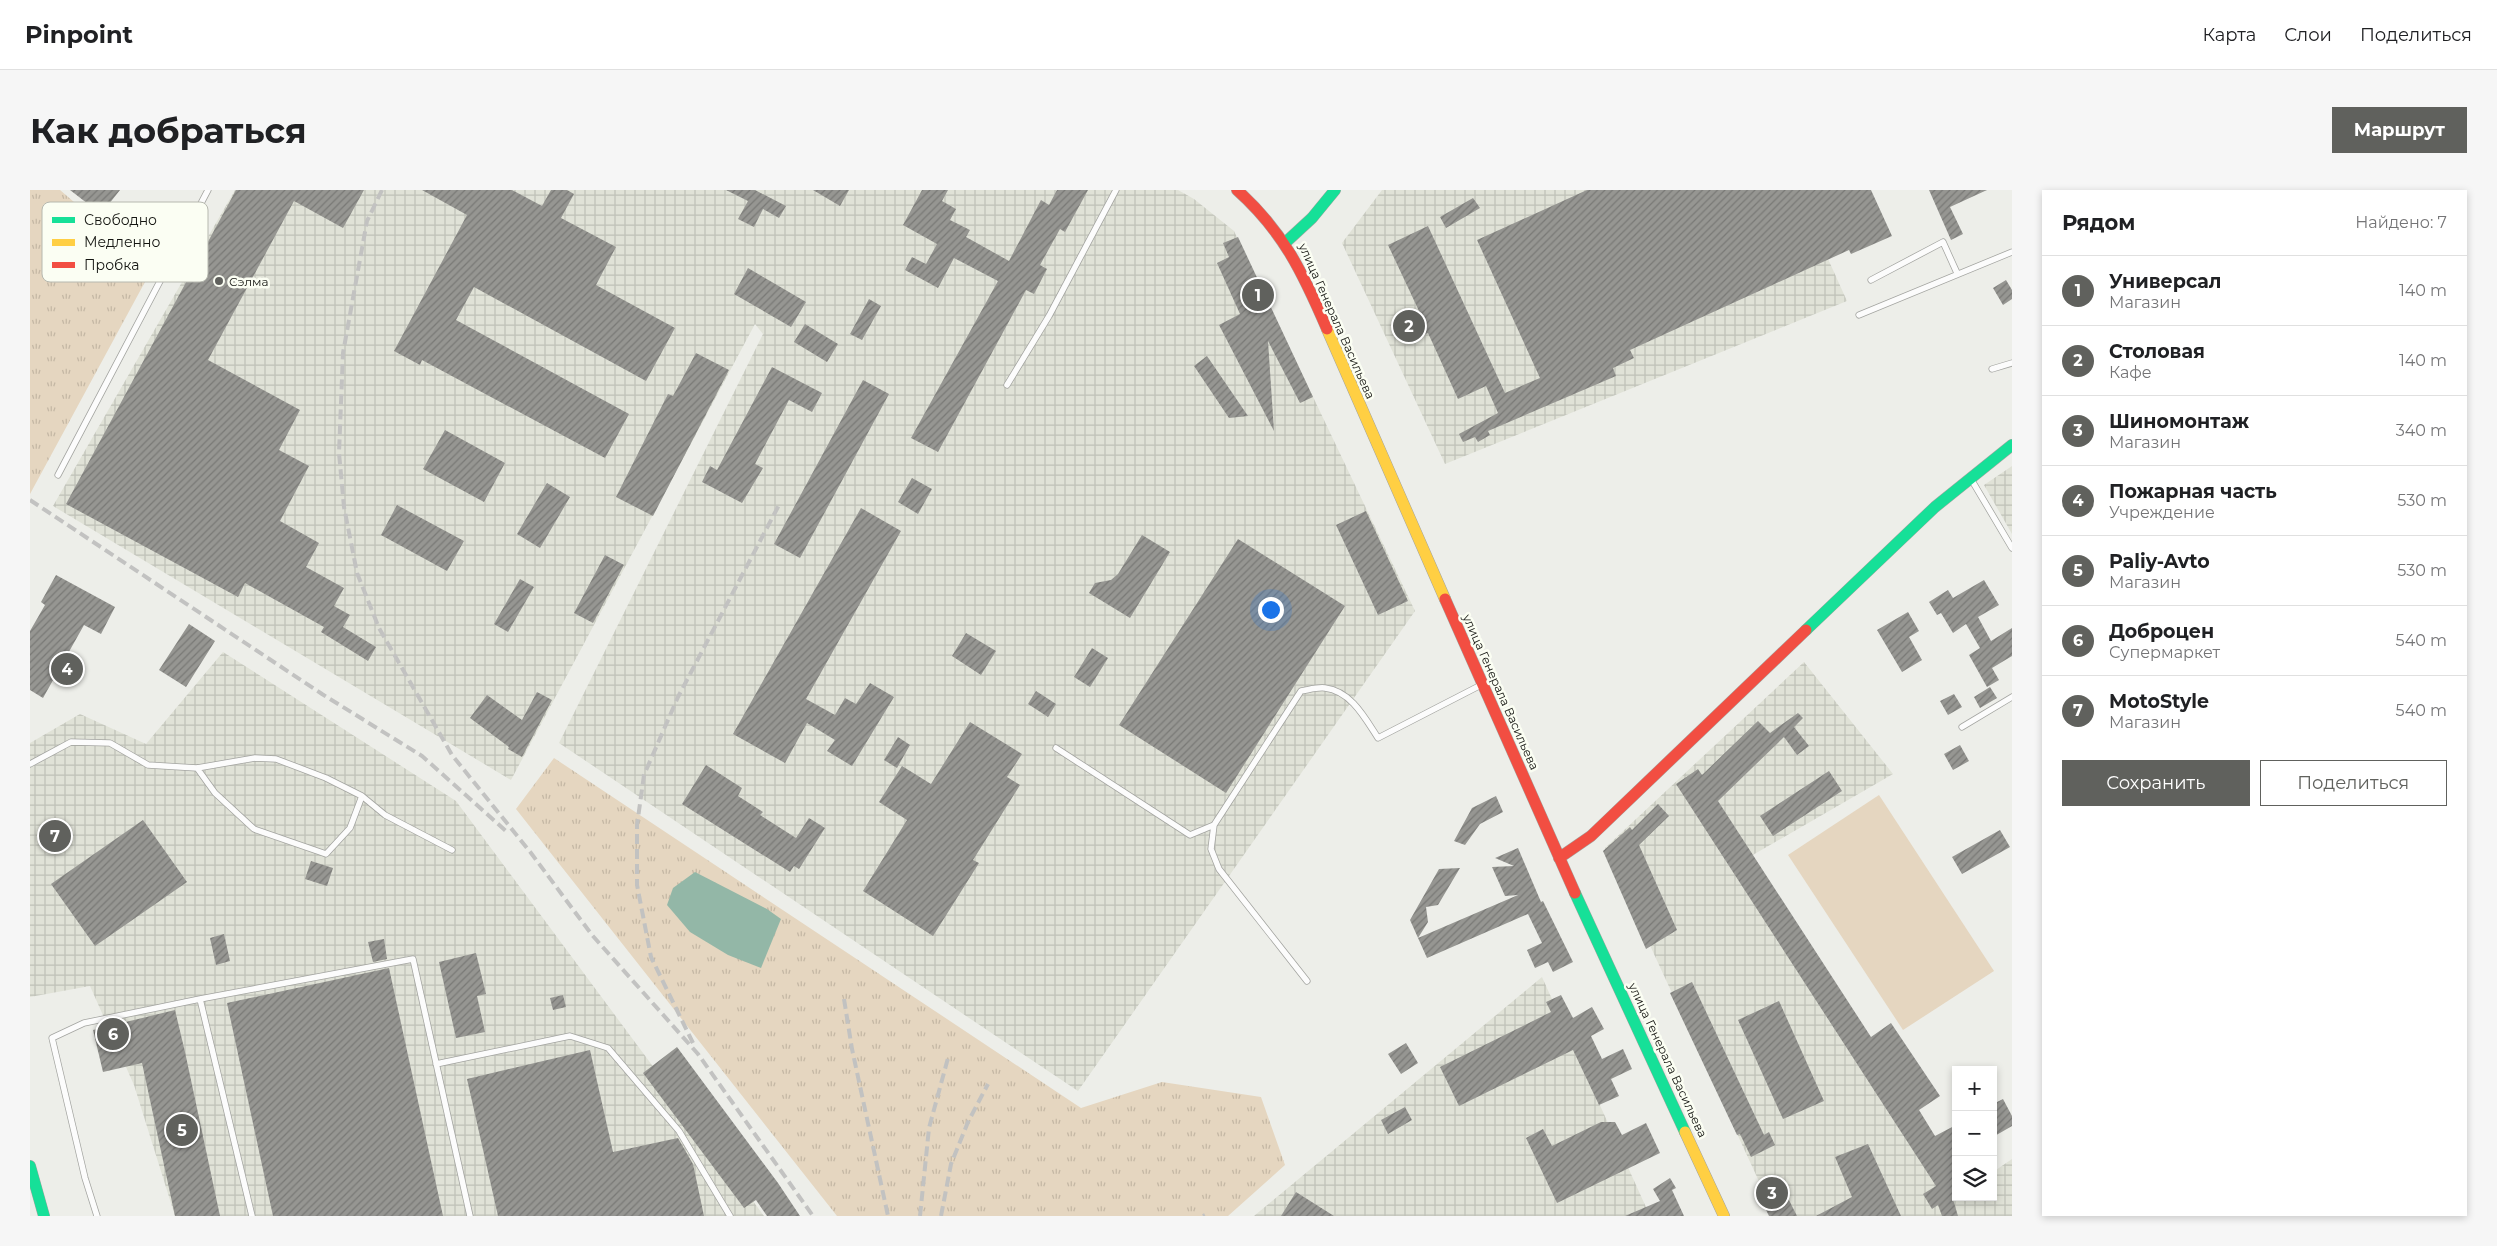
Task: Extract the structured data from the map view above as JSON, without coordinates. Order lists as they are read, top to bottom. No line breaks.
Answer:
{"streets":{"main road":["улица Генерала Васильева"]},"places":["Сэлма"],"legend":["Свободно","Медленно","Пробка"],"page":{"header":"Pinpoint","nav":["Карта","Слои","Поделиться"],"buttons":["Маршрут",["Сохранить","Поделиться"]],"title":"Как добраться","heading":["Рядом","Найдено: 7"],"list":[{"mark":"1","name":"Универсал","note":"Магазин","value":"140 m"},{"mark":"2","name":"Столовая","note":"Кафе","value":"140 m"},{"mark":"3","name":"Шиномонтаж","note":"Магазин","value":"340 m"},{"mark":"4","name":"Пожарная часть","note":"Учреждение","value":"530 m"},{"mark":"5","name":"Paliy-Avto","note":"Магазин","value":"530 m"},{"mark":"6","name":"Доброцен","note":"Супермаркет","value":"540 m"},{"mark":"7","name":"MotoStyle","note":"Магазин","value":"540 m"}],"pins":["1","2","4","7","6","5","3"],"map_buttons":["+","−"]}}
